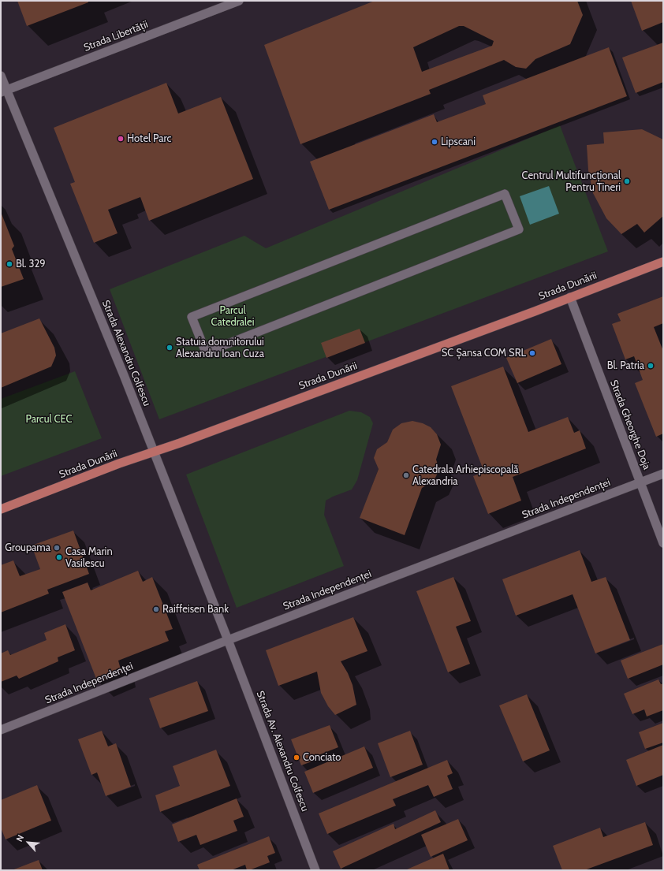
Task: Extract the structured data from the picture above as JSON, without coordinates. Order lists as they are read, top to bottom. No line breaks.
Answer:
{"streets":{"main road":["Strada Dunării"],"street":["Strada Libertății","Strada Alexandru Colfescu","Strada Gheorghe Doja","Strada Independenței","Strada Av. Alexandru Colfescu"]},"crossings":[["Strada Libertății","Strada Alexandru Colfescu"],["Strada Dunării","Strada Alexandru Colfescu"],["Strada Dunării","Strada Gheorghe Doja"],["Strada Alexandru Colfescu","Strada Independenței"],["Strada Alexandru Colfescu","Strada Av. Alexandru Colfescu"],["Strada Gheorghe Doja","Strada Independenței"],["Strada Independenței","Strada Av. Alexandru Colfescu"]],"parks":["Parcul Catedralei","Parcul CEC"],"places":["Hotel Parc","Lipscani","Centrul Multifuncțional Pentru Tineri","Bl. 329","Statuia domnitorului Alexandru Ioan Cuza","SC Șansa COM SRL","Bl. Patria","Catedrala Arhiepiscopală Alexandria","Groupama","Casa Marin Vasilescu","Raiffeisen Bank","Conciato"],"north":"top left"}
